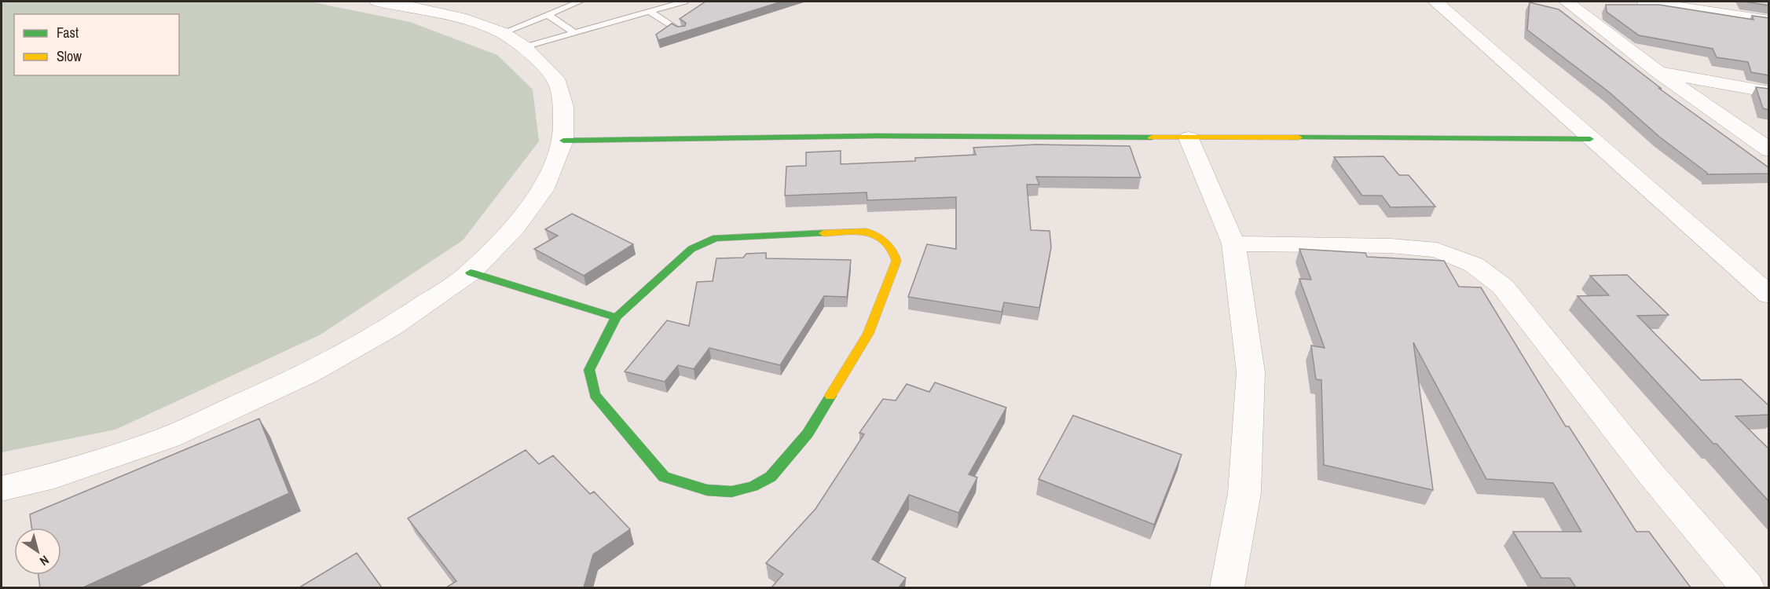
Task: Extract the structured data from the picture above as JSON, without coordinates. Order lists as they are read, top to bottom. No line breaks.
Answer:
{"legend":["Fast","Slow"],"north":"bottom right"}
